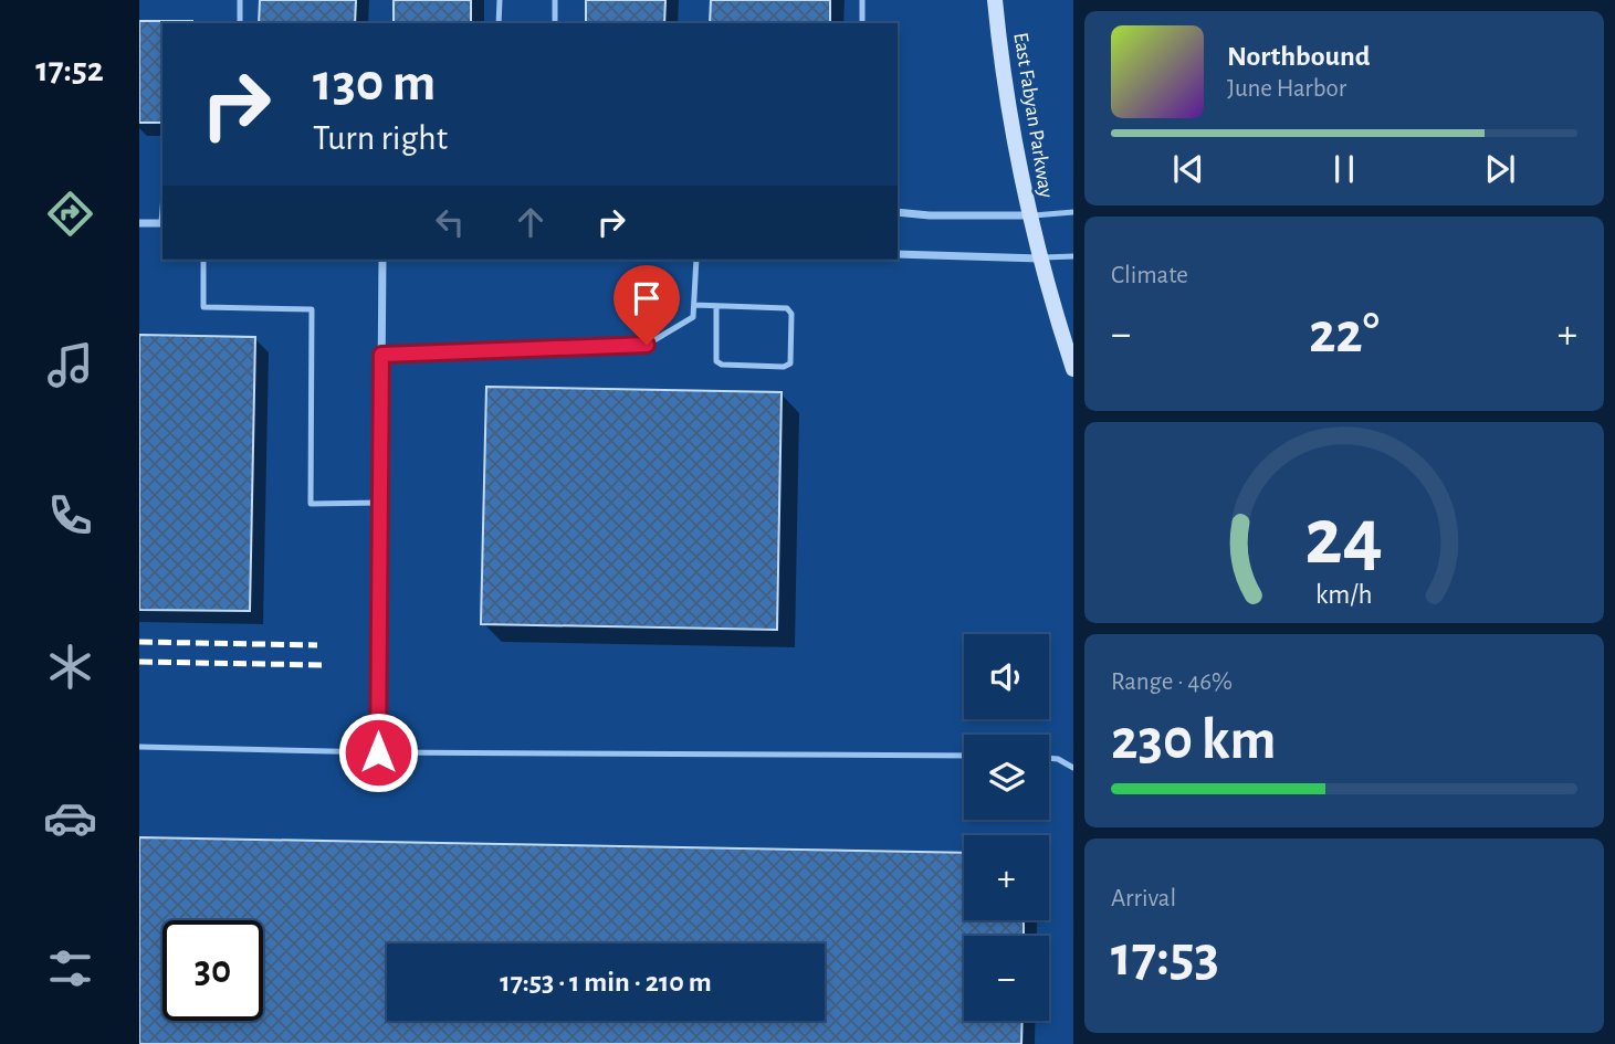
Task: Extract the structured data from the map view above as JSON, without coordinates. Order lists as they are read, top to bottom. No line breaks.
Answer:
{"streets":{"main road":["East Fabyan Parkway"]},"page":{"tabs":"17:52","turn":["130 m","Turn right"],"song":["Northbound","June Harbor"],"tile":["Climate",["Range · 46%","230 km"],["Arrival","17:53"]],"heat":["−","22°","+"],"map_buttons":["+","−"],"limit":"30","trip":"17:53 · 1 min · 210 m","gauge":["24","km/h"]}}
